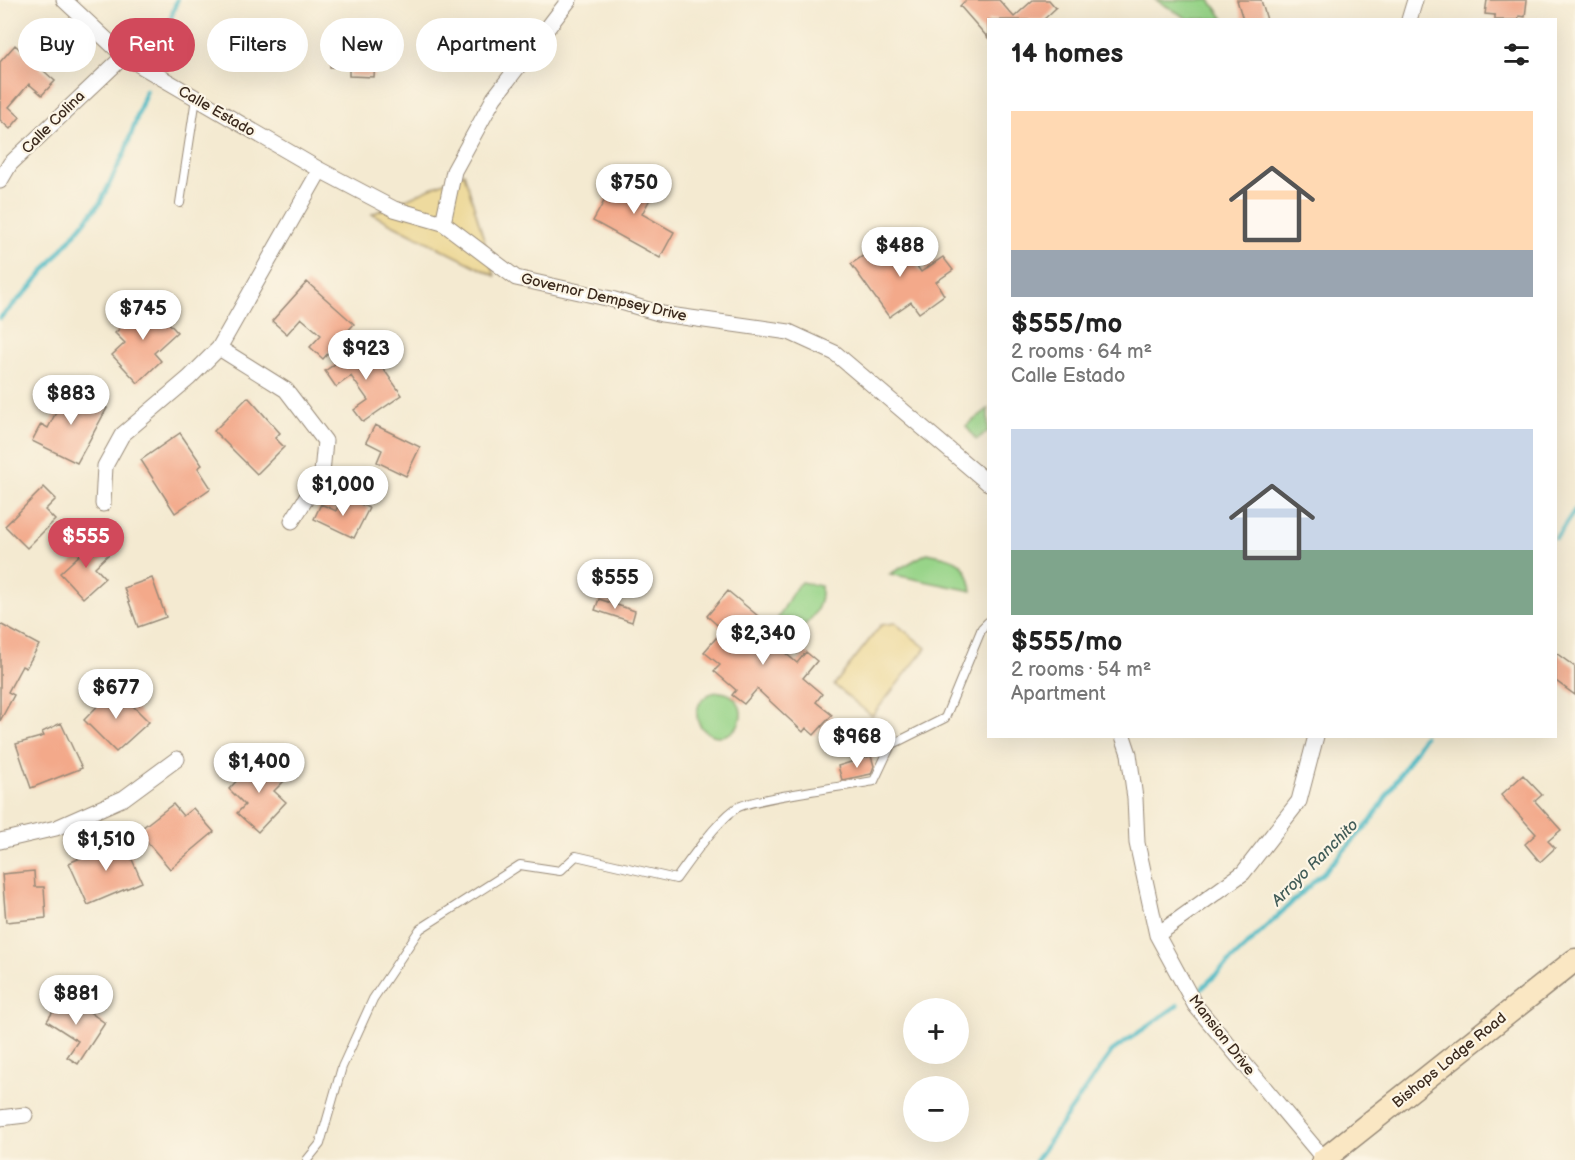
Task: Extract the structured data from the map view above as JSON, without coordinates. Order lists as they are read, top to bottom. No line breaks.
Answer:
{"streets":{"street":["Calle Estado","Calle Colina","Governor Dempsey Drive","Mansion Drive","Bishops Lodge Road"]},"crossings":[["Calle Estado","Governor Dempsey Drive"],["Mansion Drive","Bishops Lodge Road"]],"water":["Arroyo Ranchito"],"page":{"chip":["Buy","Rent","Filters","New","Apartment"],"heading":"14 homes","list":[{"name":"$555/mo","note":"2 rooms · 64 m² · Calle Estado"},{"name":"$555/mo","note":"2 rooms · 54 m² · Apartment"}],"price":["$750","$488","$745","$923","$883","$1,000","$555","$555","$2,340","$677","$968","$1,400","$1,510","$881"],"map_buttons":["+","−"]}}
